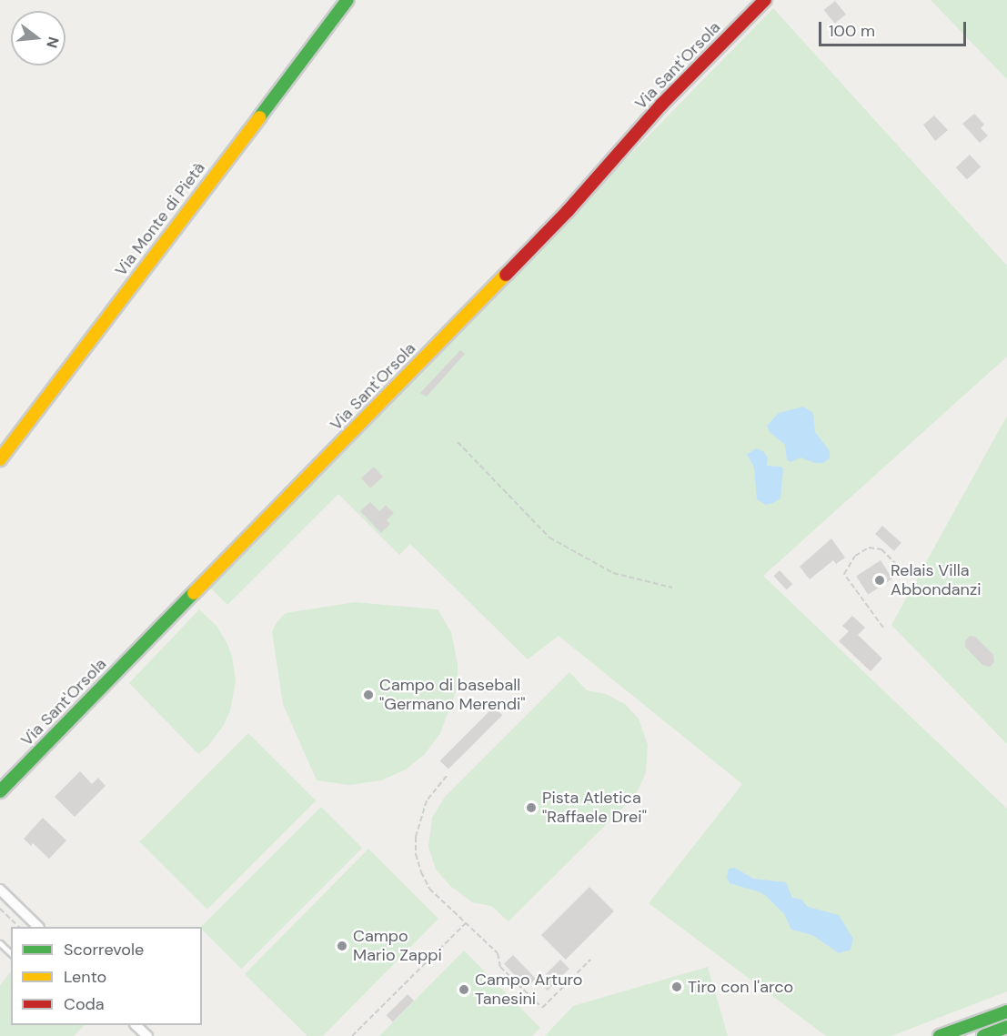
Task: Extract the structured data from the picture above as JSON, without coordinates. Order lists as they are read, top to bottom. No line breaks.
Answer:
{"streets":{"street":["Via Sant'Orsola","Via Monte di Pietà"]},"places":["Relais Villa Abbondanzi","Campo di baseball \"Germano Merendi\"","Pista Atletica \"Raffaele Drei\"","Campo Mario Zappi","Tiro con l'arco","Campo Arturo Tanesini"],"legend":["Scorrevole","Lento","Coda"],"scale_bar":"100 m","north":"right"}
